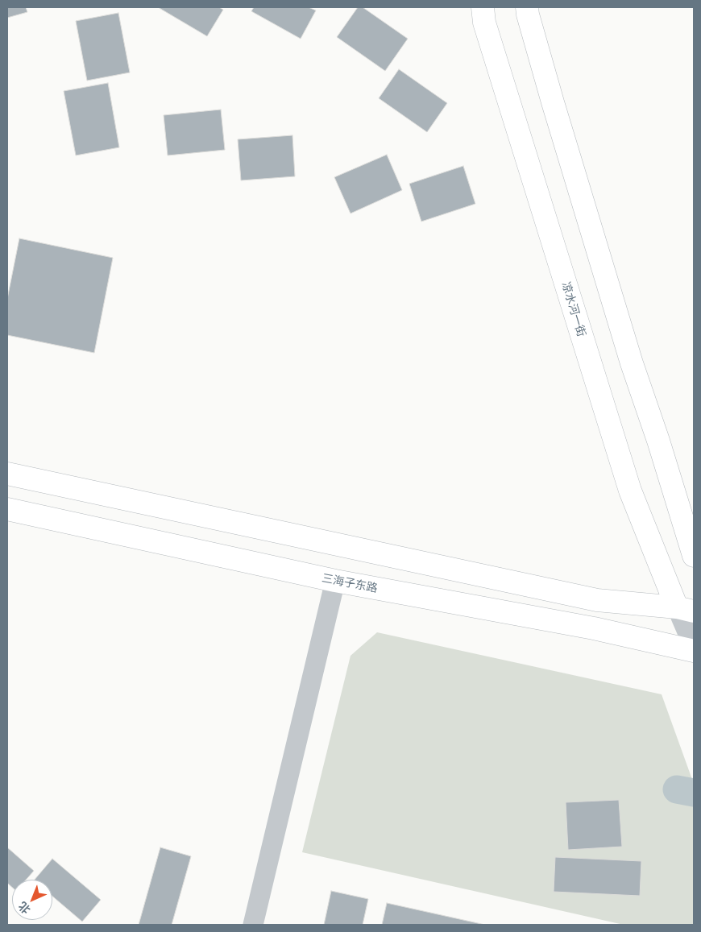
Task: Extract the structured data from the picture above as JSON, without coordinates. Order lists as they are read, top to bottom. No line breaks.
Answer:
{"streets":{"main road":["凉水河一街","三海子东路"]},"north":"bottom left"}
